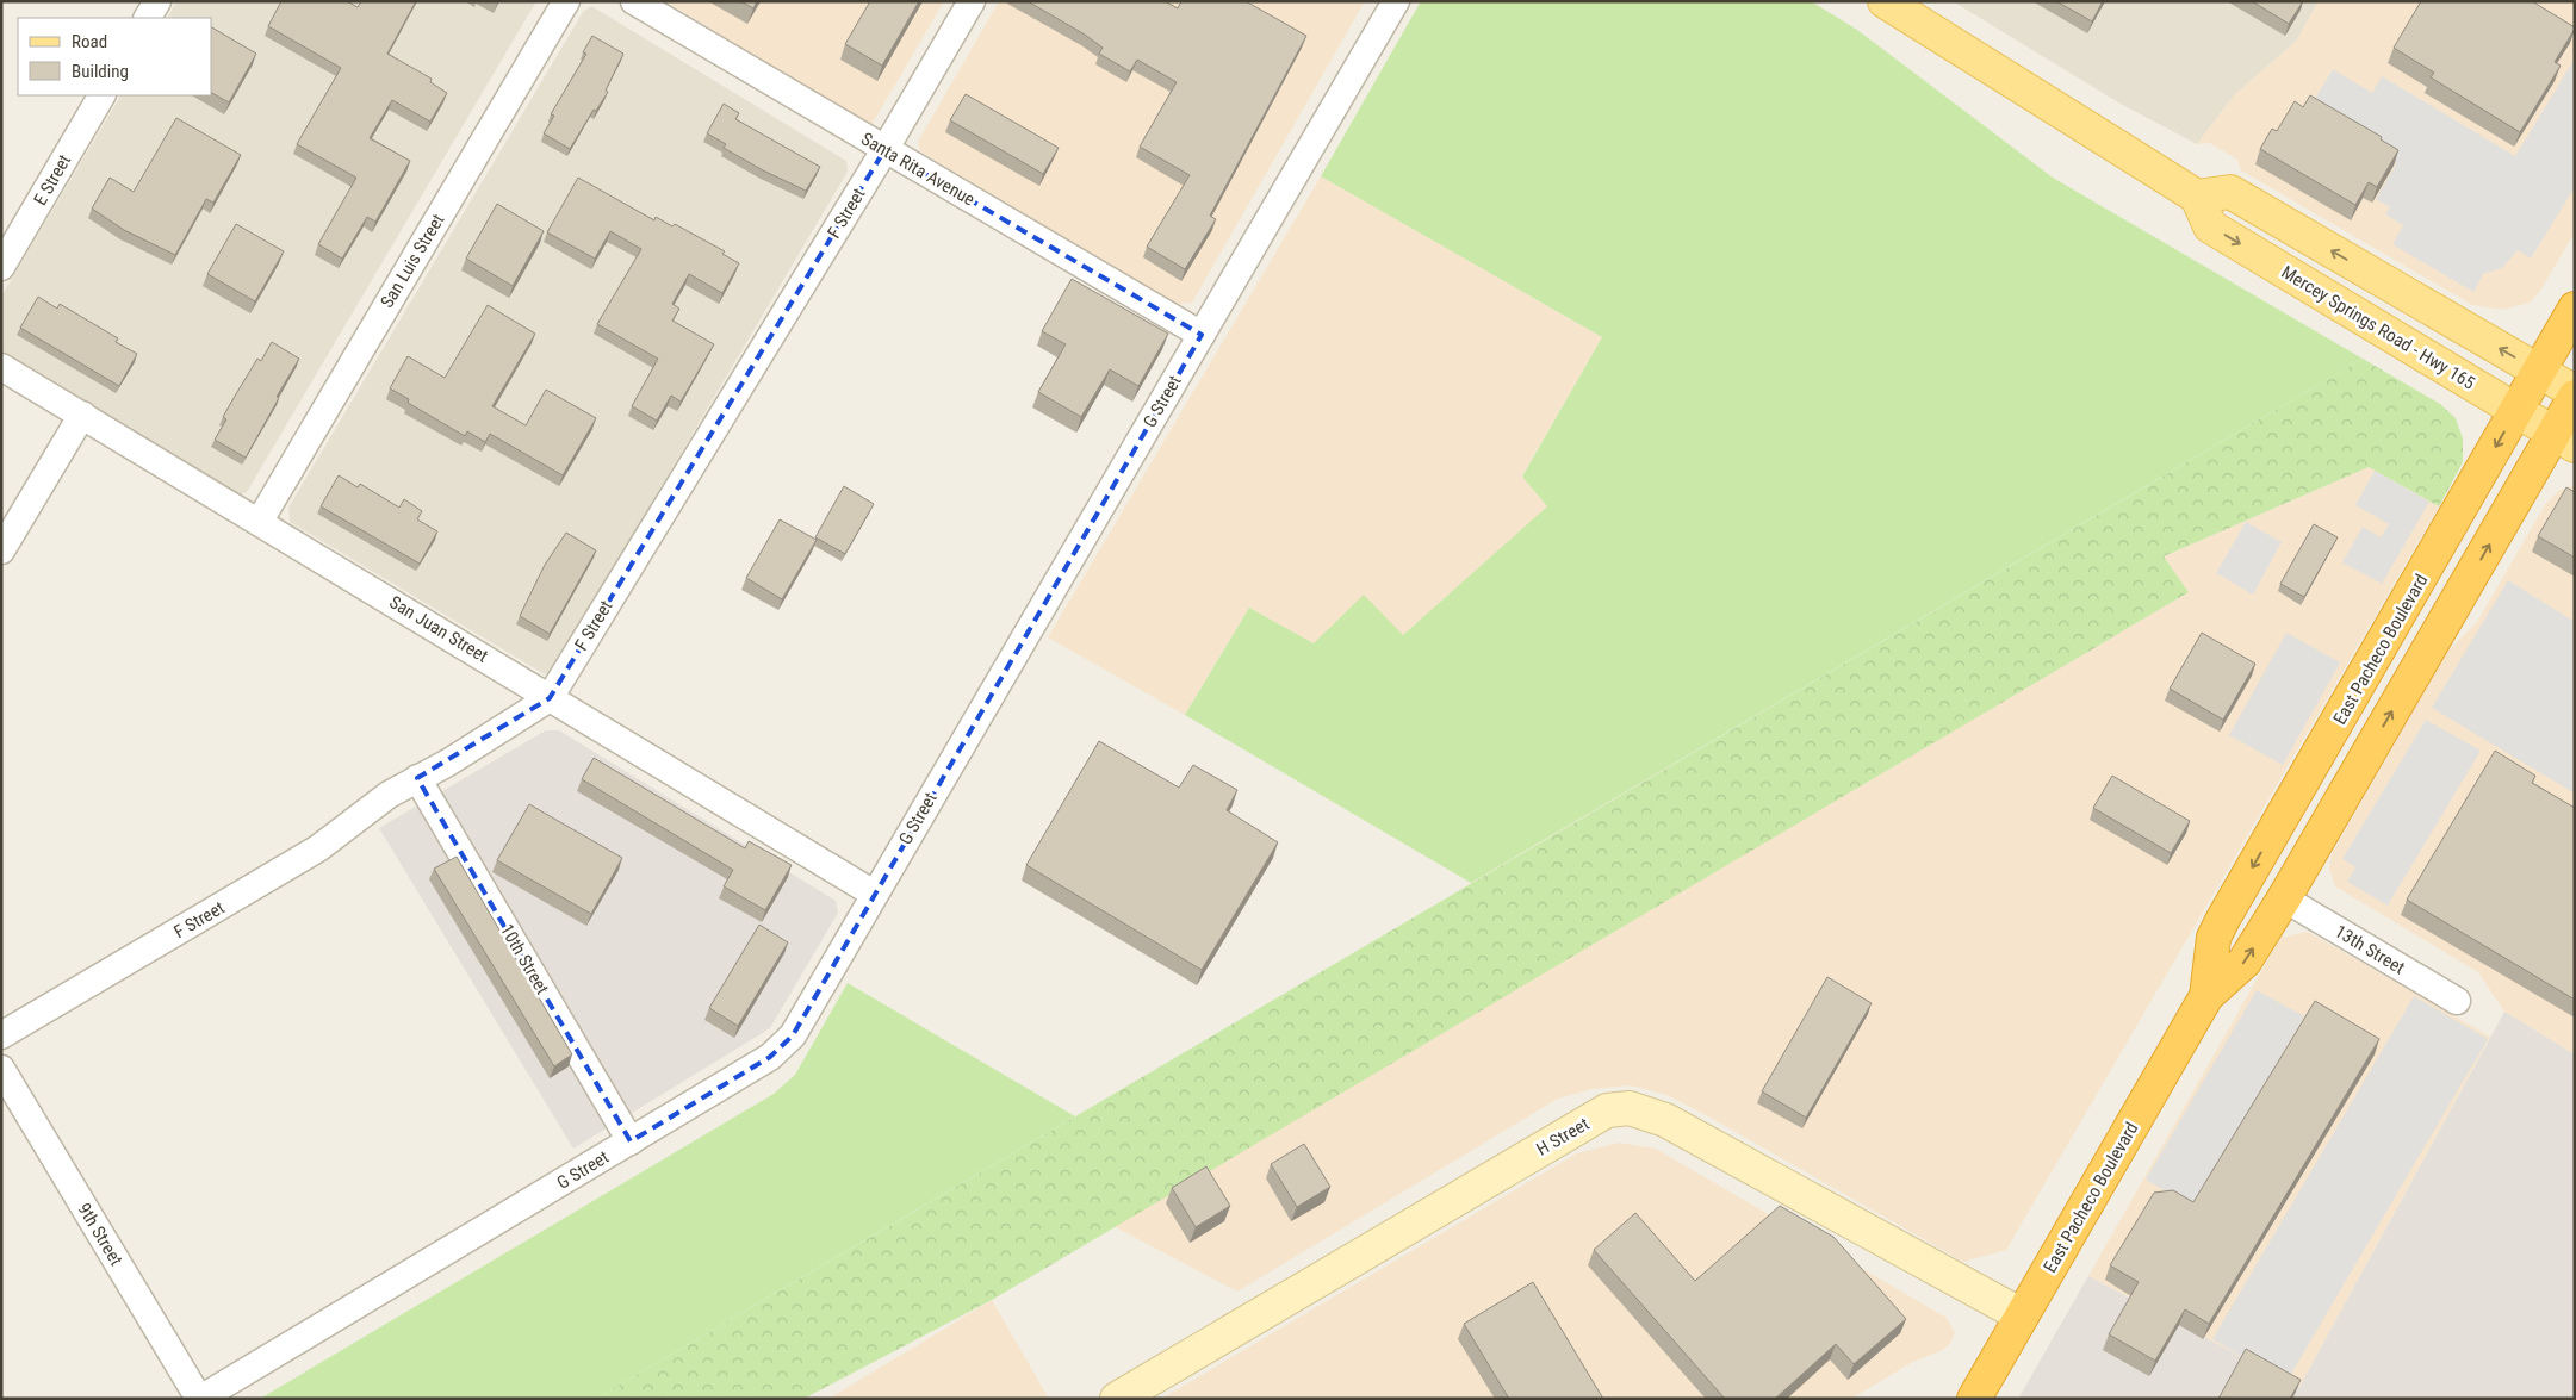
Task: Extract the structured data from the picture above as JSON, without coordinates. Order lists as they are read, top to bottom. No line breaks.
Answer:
{"streets":{"highway":["East Pacheco Boulevard"],"main road":["Mercey Springs Road - Hwy 165"],"street":["Santa Rita Avenue","E Street","F Street","San Luis Street","G Street","San Juan Street","13th Street","10th Street","H Street","9th Street"]},"crossings":[["Santa Rita Avenue","F Street"],["Santa Rita Avenue","G Street"],["F Street","San Juan Street"],["F Street","10th Street"],["San Luis Street","San Juan Street"],["Mercey Springs Road - Hwy 165","East Pacheco Boulevard"],["G Street","San Juan Street"],["G Street","10th Street"],["G Street","9th Street"],["East Pacheco Boulevard","13th Street"],["East Pacheco Boulevard","H Street"]],"legend":["Road","Building"]}
